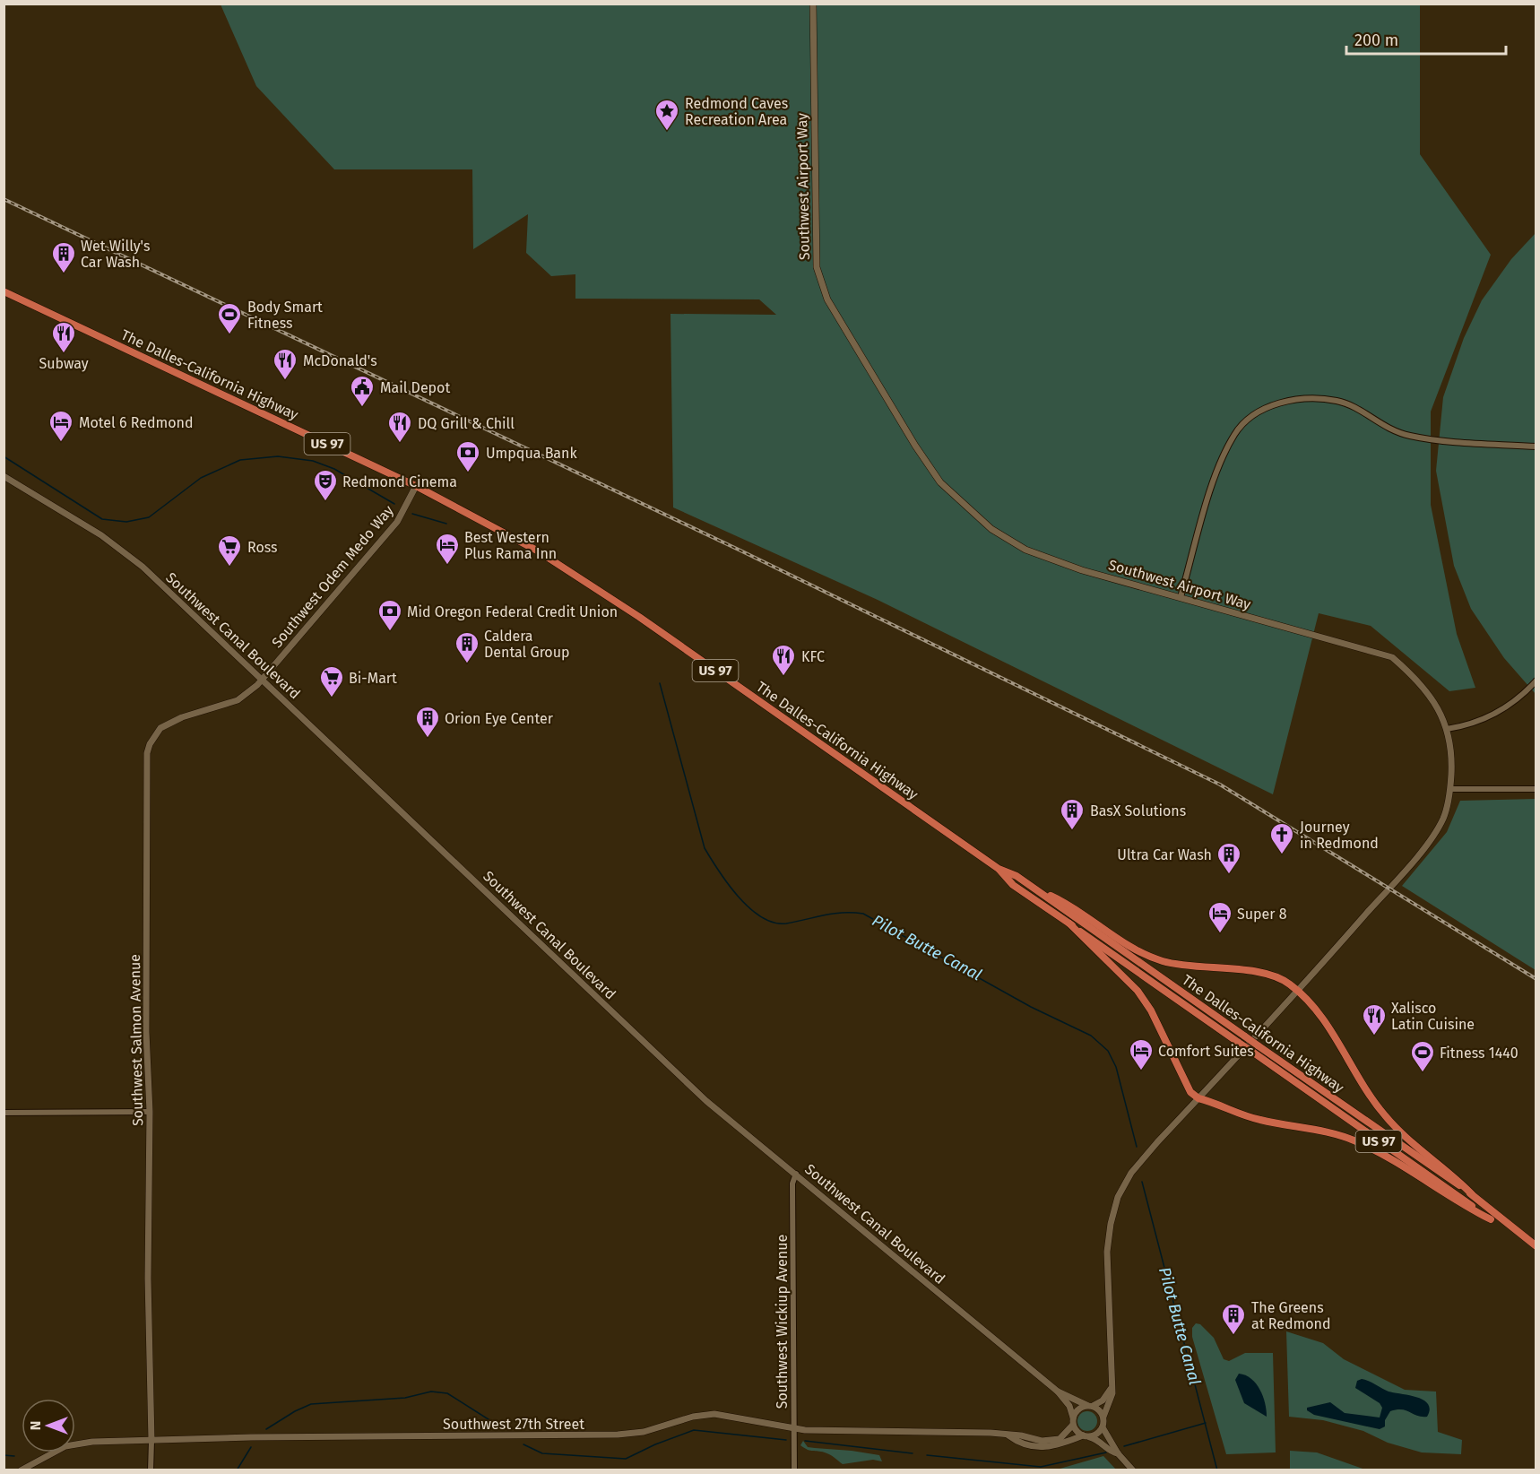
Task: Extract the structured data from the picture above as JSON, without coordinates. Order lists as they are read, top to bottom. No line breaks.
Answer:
{"streets":{"highway":["The Dalles-California Highway","US 97"],"main road":["Southwest Airport Way","Southwest Odem Medo Way","Southwest Canal Boulevard","Southwest Salmon Avenue","Southwest 27th Street"],"street":["Southwest Wickiup Avenue"]},"crossings":[["Southwest Airport Way","Southwest Canal Boulevard"],["Southwest Airport Way","Southwest 27th Street"],["The Dalles-California Highway","Southwest Odem Medo Way"],["Southwest Odem Medo Way","Southwest Canal Boulevard"],["Southwest Odem Medo Way","Southwest Salmon Avenue"],["Southwest Canal Boulevard","Southwest Salmon Avenue"],["Southwest Canal Boulevard","Southwest Wickiup Avenue"],["Southwest Canal Boulevard","Southwest 27th Street"],["Southwest Salmon Avenue","Southwest 27th Street"],["Southwest Wickiup Avenue","Southwest 27th Street"]],"water":["Pilot Butte Canal"],"places":{"place":["Redmond Caves Recreation Area"],"building":["Wet Willy's Car Wash","Caldera Dental Group","Orion Eye Center","BasX Solutions","Ultra Car Wash","The Greens at Redmond"],"sports":["Body Smart Fitness","Fitness 1440"],"restaurant":["Subway","McDonald's","DQ Grill & Chill","KFC","Xalisco Latin Cuisine"],"public building":["Mail Depot"],"hotel":["Motel 6 Redmond","Best Western Plus Rama Inn","Super 8","Comfort Suites"],"bank":["Umpqua Bank","Mid Oregon Federal Credit Union"],"theatre":["Redmond Cinema"],"supermarket":["Ross","Bi-Mart"],"church":["Journey in Redmond"]},"scale_bar":"200 m","north":"left"}
